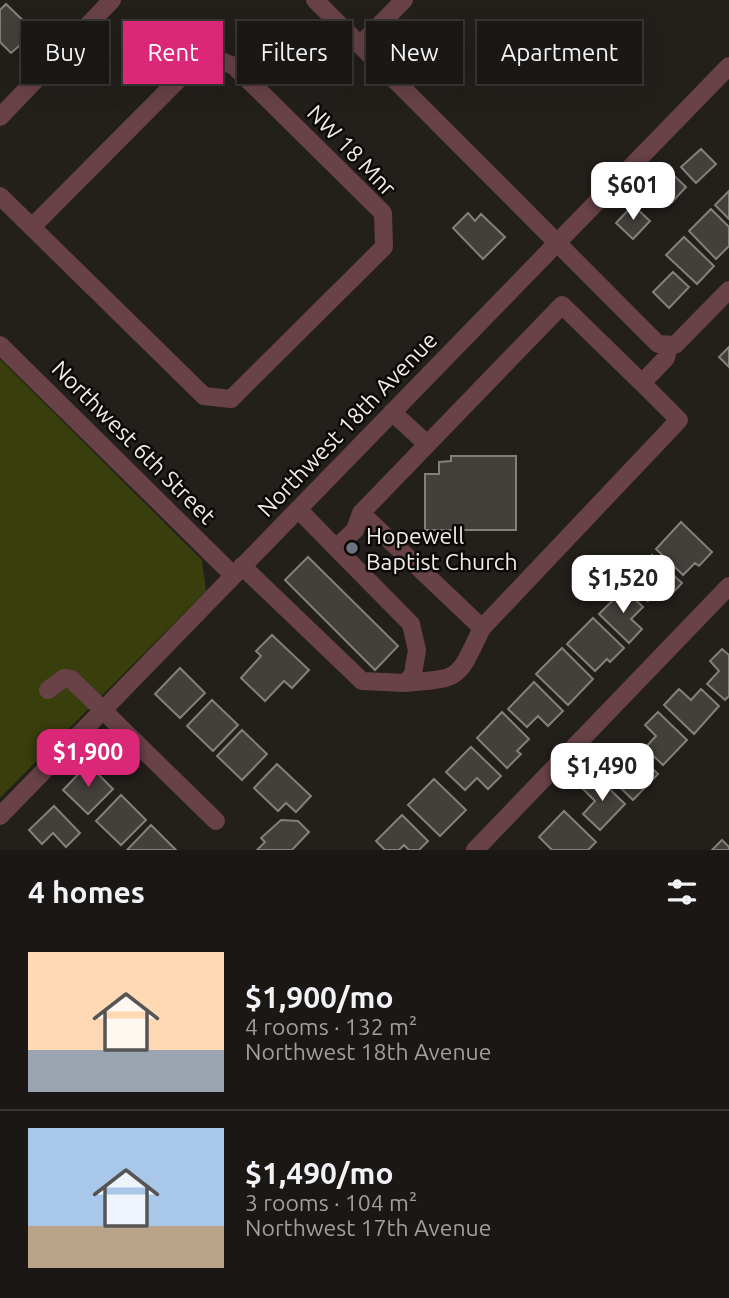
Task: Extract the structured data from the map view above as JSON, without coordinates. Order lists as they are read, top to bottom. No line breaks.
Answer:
{"streets":{"street":["NW 18 Mnr","Northwest 18th Avenue","Northwest 6th Street"]},"crossings":[["Northwest 18th Avenue","Northwest 6th Street"]],"places":["Hopewell Baptist Church"],"page":{"chip":["Buy","Rent","Filters","New","Apartment"],"price":["$601","$1,520","$1,900","$1,490"],"heading":"4 homes","list":[{"name":"$1,900/mo","note":"4 rooms · 132 m² · Northwest 18th Avenue"},{"name":"$1,490/mo","note":"3 rooms · 104 m² · Northwest 17th Avenue"}]}}
